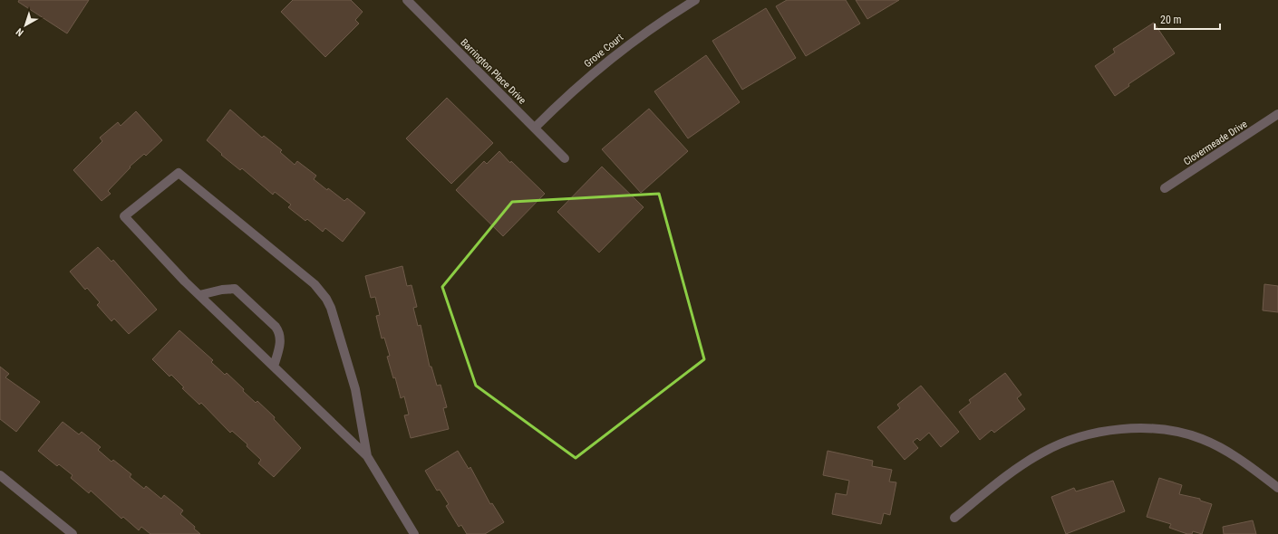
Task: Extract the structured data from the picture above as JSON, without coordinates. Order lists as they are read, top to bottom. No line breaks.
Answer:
{"streets":{"street":["Grove Court","Barrington Place Drive","Clovermeade Drive"]},"crossings":[["Grove Court","Barrington Place Drive"]],"scale_bar":"20 m","north":"bottom left"}
